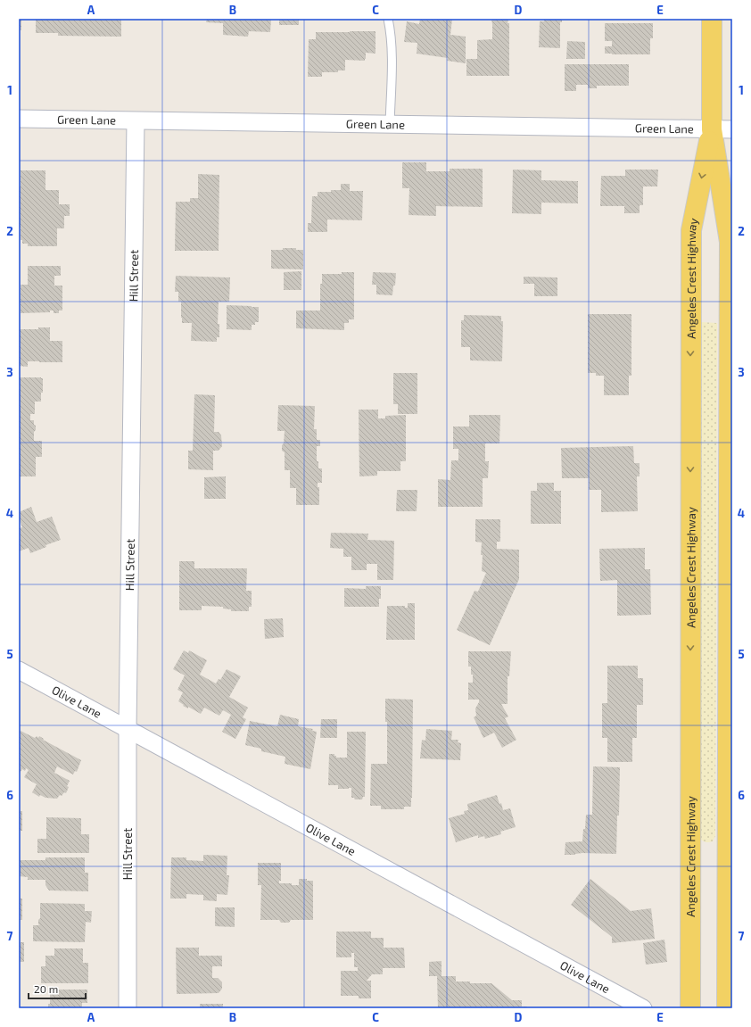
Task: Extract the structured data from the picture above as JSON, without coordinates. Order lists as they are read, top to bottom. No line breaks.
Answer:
{"streets":{"main road":["Angeles Crest Highway"],"street":["Green Lane","Hill Street","Olive Lane"]},"crossings":[["Green Lane","Hill Street"],["Green Lane","Angeles Crest Highway"],["Hill Street","Olive Lane"]],"scale_bar":"20 m","grid":{"columns":["A","B","C","D","E"],"rows":["1","2","3","4","5","6","7"]}}
